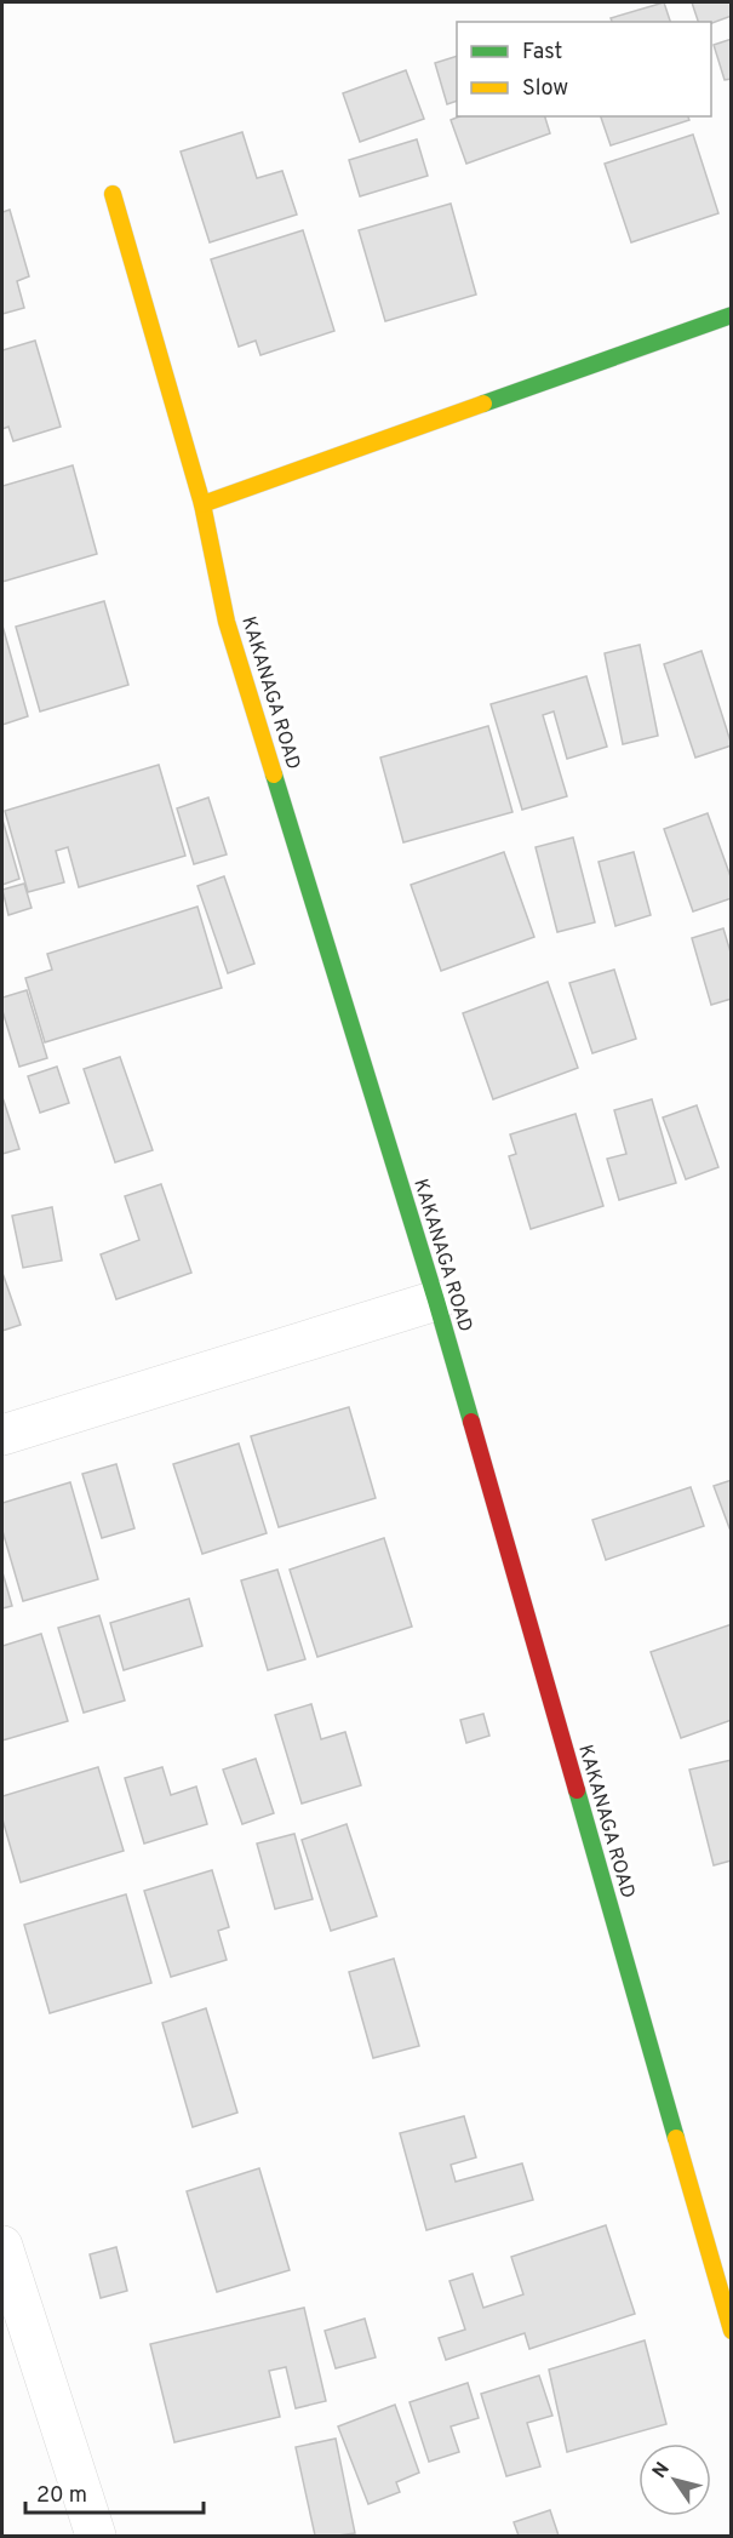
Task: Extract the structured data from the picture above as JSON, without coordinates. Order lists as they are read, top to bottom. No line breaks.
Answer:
{"streets":{"street":["KAKANAGA ROAD"]},"legend":["Fast","Slow"],"scale_bar":"20 m","north":"top left"}
